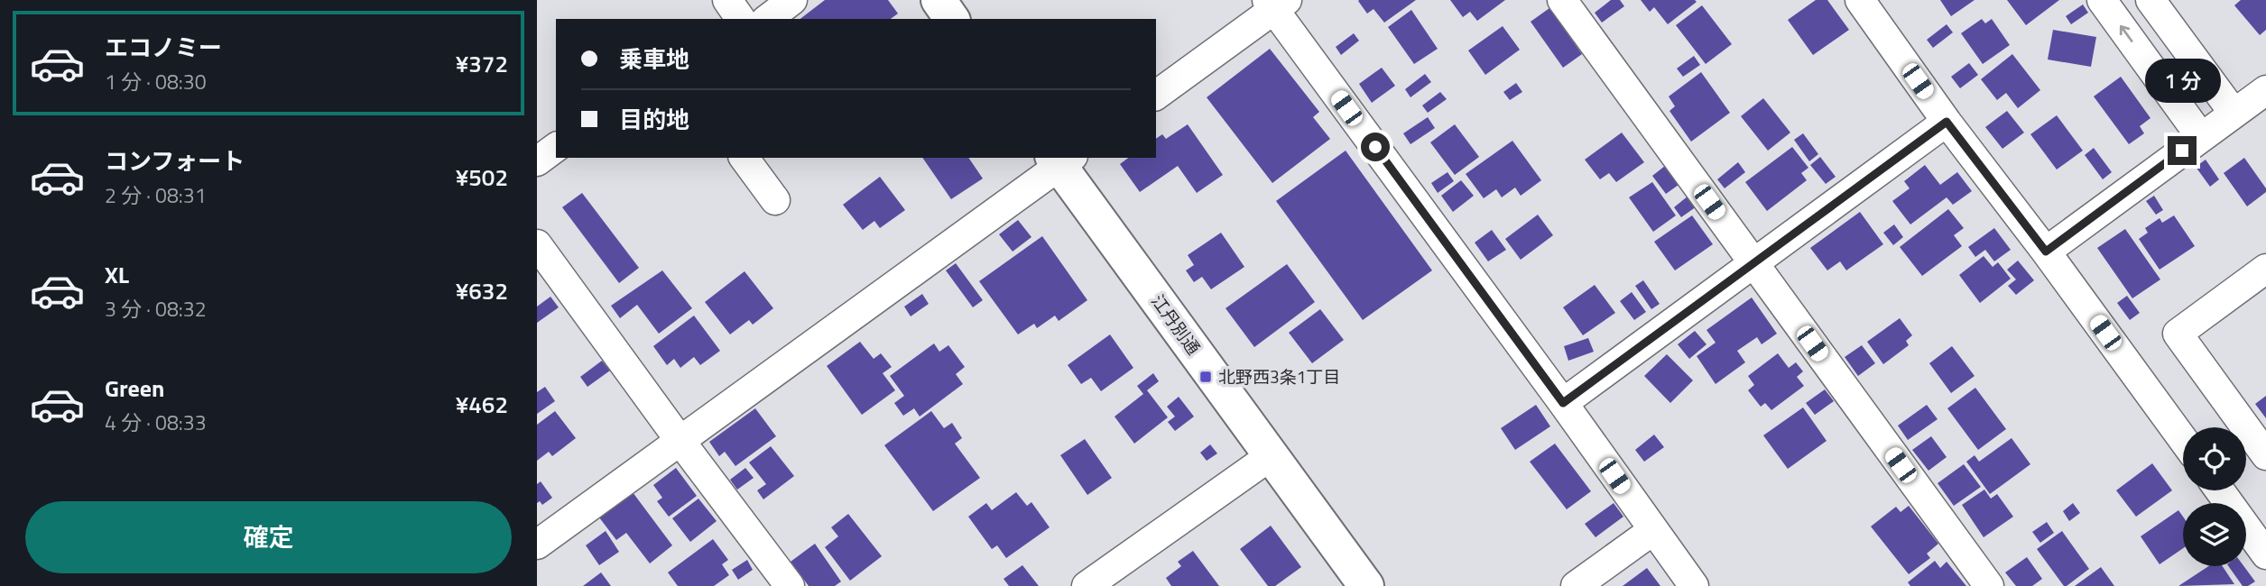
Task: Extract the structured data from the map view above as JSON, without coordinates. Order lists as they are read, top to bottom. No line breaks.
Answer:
{"streets":{"main road":["江丹別通"]},"places":{"transit":["北野西3条1丁目"]},"page":{"list":[{"name":"エコノミー","note":"1 分 · 08:30","value":"¥372"},{"name":"コンフォート","note":"2 分 · 08:31","value":"¥502"},{"name":"XL","note":"3 分 · 08:32","value":"¥632"},{"name":"Green","note":"4 分 · 08:33","value":"¥462"}],"banner":["乗車地","目的地"],"bubble":"1 分","buttons":"確定"}}
